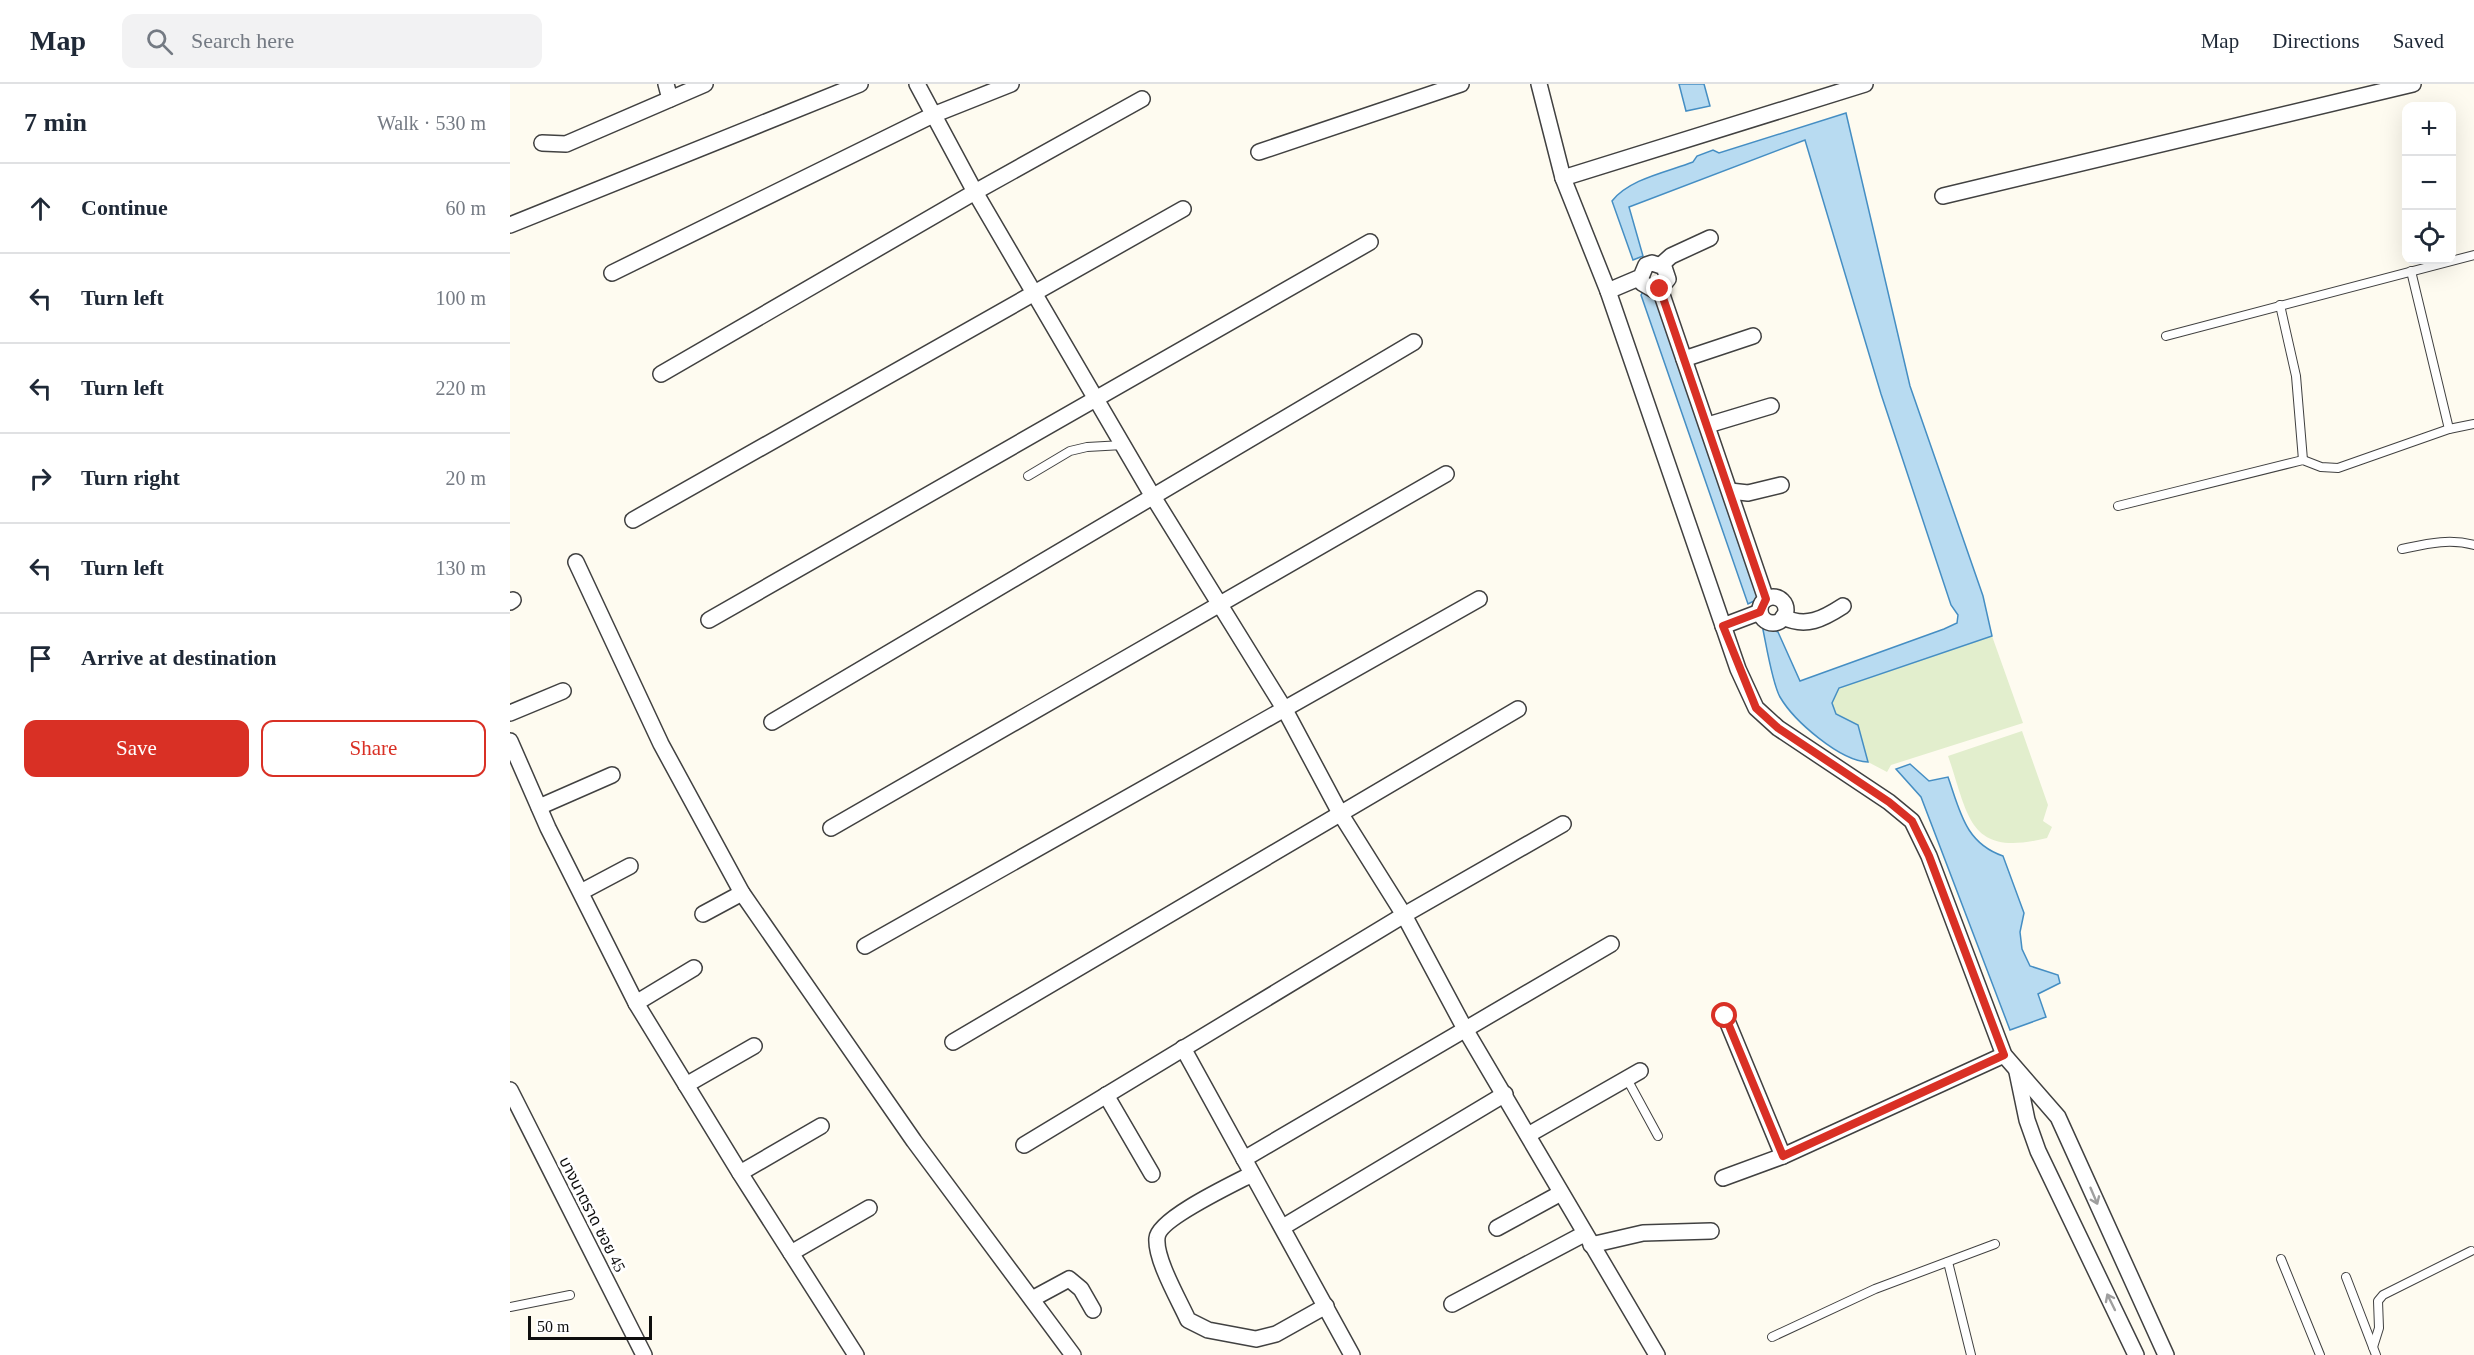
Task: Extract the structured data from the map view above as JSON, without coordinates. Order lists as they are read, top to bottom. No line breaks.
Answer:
{"streets":{"street":["บางนาตราด ซอย 45"]},"scale_bar":"50 m","page":{"header":"Map","search":"Search here","nav":["Map","Directions","Saved"],"heading":["7 min","Walk · 530 m"],"map_buttons":["+","−"],"list":[["Continue","60 m"],["Turn left","100 m"],["Turn left","220 m"],["Turn right","20 m"],["Turn left","130 m"],"Arrive at destination"],"buttons":["Save","Share"],"scale":"50 m"}}
